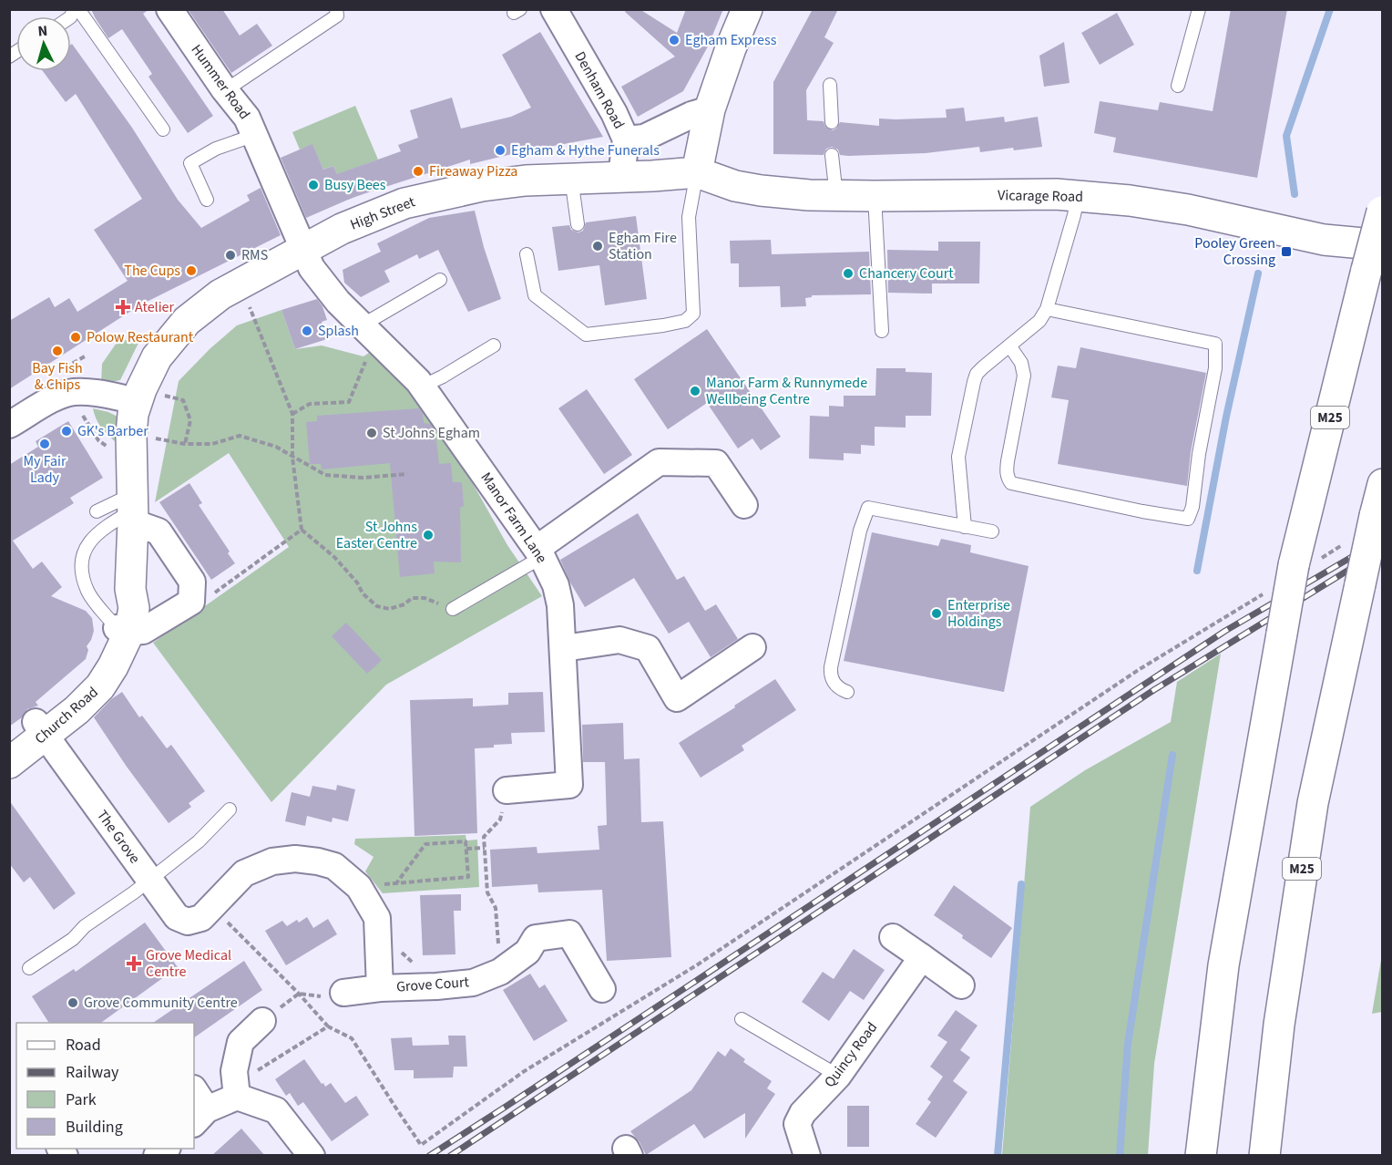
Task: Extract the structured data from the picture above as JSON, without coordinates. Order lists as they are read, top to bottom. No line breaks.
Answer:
{"streets":{"main road":["Vicarage Road","High Street","M25","Church Road"],"street":["Hummer Road","Denham Road","Manor Farm Lane","The Grove","Grove Court","Quincy Road"]},"crossings":[["Hummer Road","High Street"],["Hummer Road","Manor Farm Lane"],["Denham Road","High Street"],["Vicarage Road","High Street"],["High Street","Manor Farm Lane"],["High Street","Church Road"],["Church Road","The Grove"],["The Grove","Grove Court"]],"places":{"other":["Egham Express","Egham & Hythe Funerals","Fireaway Pizza","Busy Bees","Egham Fire Station","RMS","The Cups","Chancery Court","Splash","Polow Restaurant","Bay Fish & Chips","Manor Farm & Runnymede Wellbeing Centre","GK's Barber","St Johns Egham","My Fair Lady","St Johns Easter Centre","Enterprise Holdings","Grove Community Centre"],"transit":["Pooley Green Crossing"],"health":["Atelier","Grove Medical Centre"]},"legend":["Road","Railway","Park","Building"],"north":"top"}
